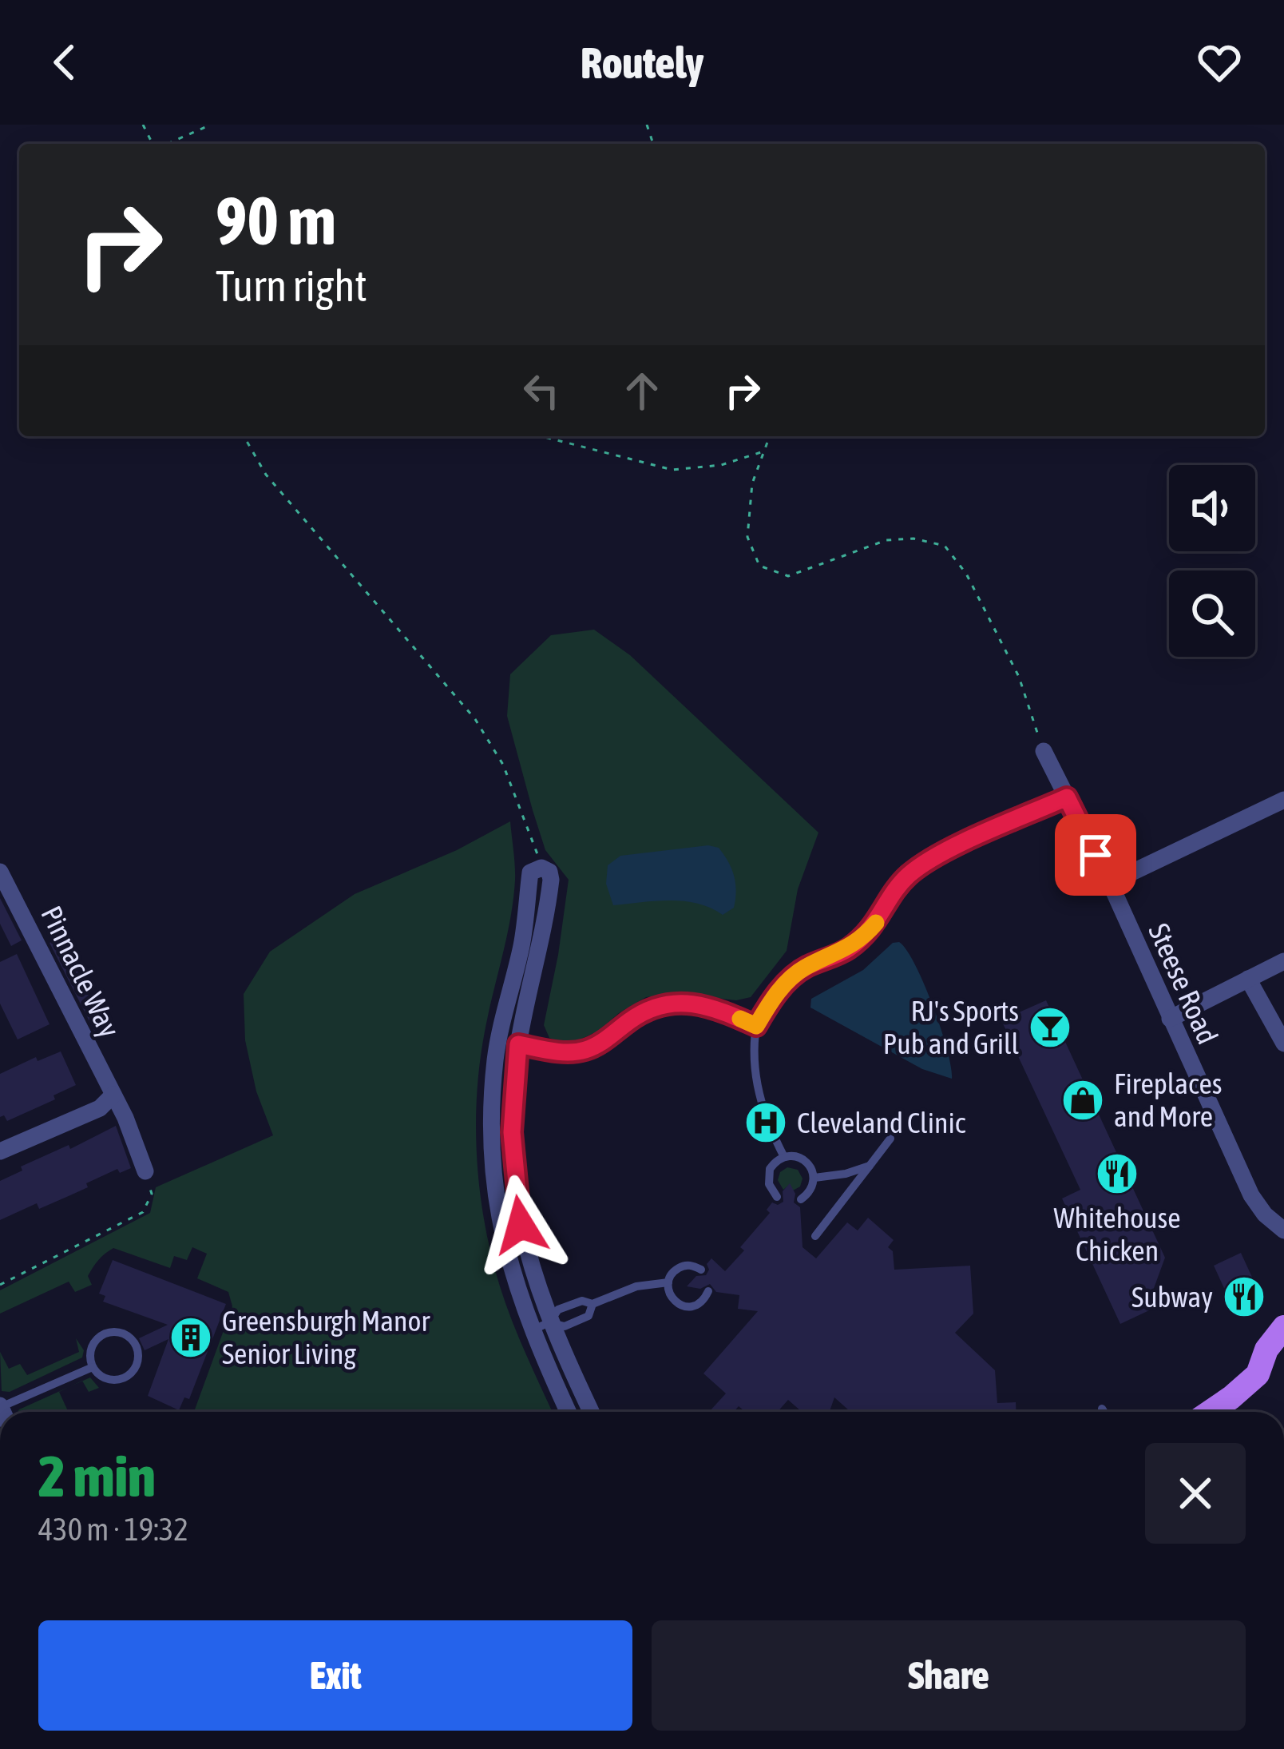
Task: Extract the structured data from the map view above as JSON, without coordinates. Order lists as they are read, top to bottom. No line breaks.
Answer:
{"streets":{"street":["Pinnacle Way","Steese Road"]},"places":{"bar":["RJ's Sports Pub and Grill"],"shop":["Fireplaces and More"],"hospital":["Cleveland Clinic"],"restaurant":["Whitehouse Chicken","Subway"],"building":["Greensburgh Manor Senior Living"]},"page":{"header":"Routely","turn":["90 m","Turn right"],"heading":["2 min","430 m · 19:32"],"buttons":["Exit","Share"]}}
